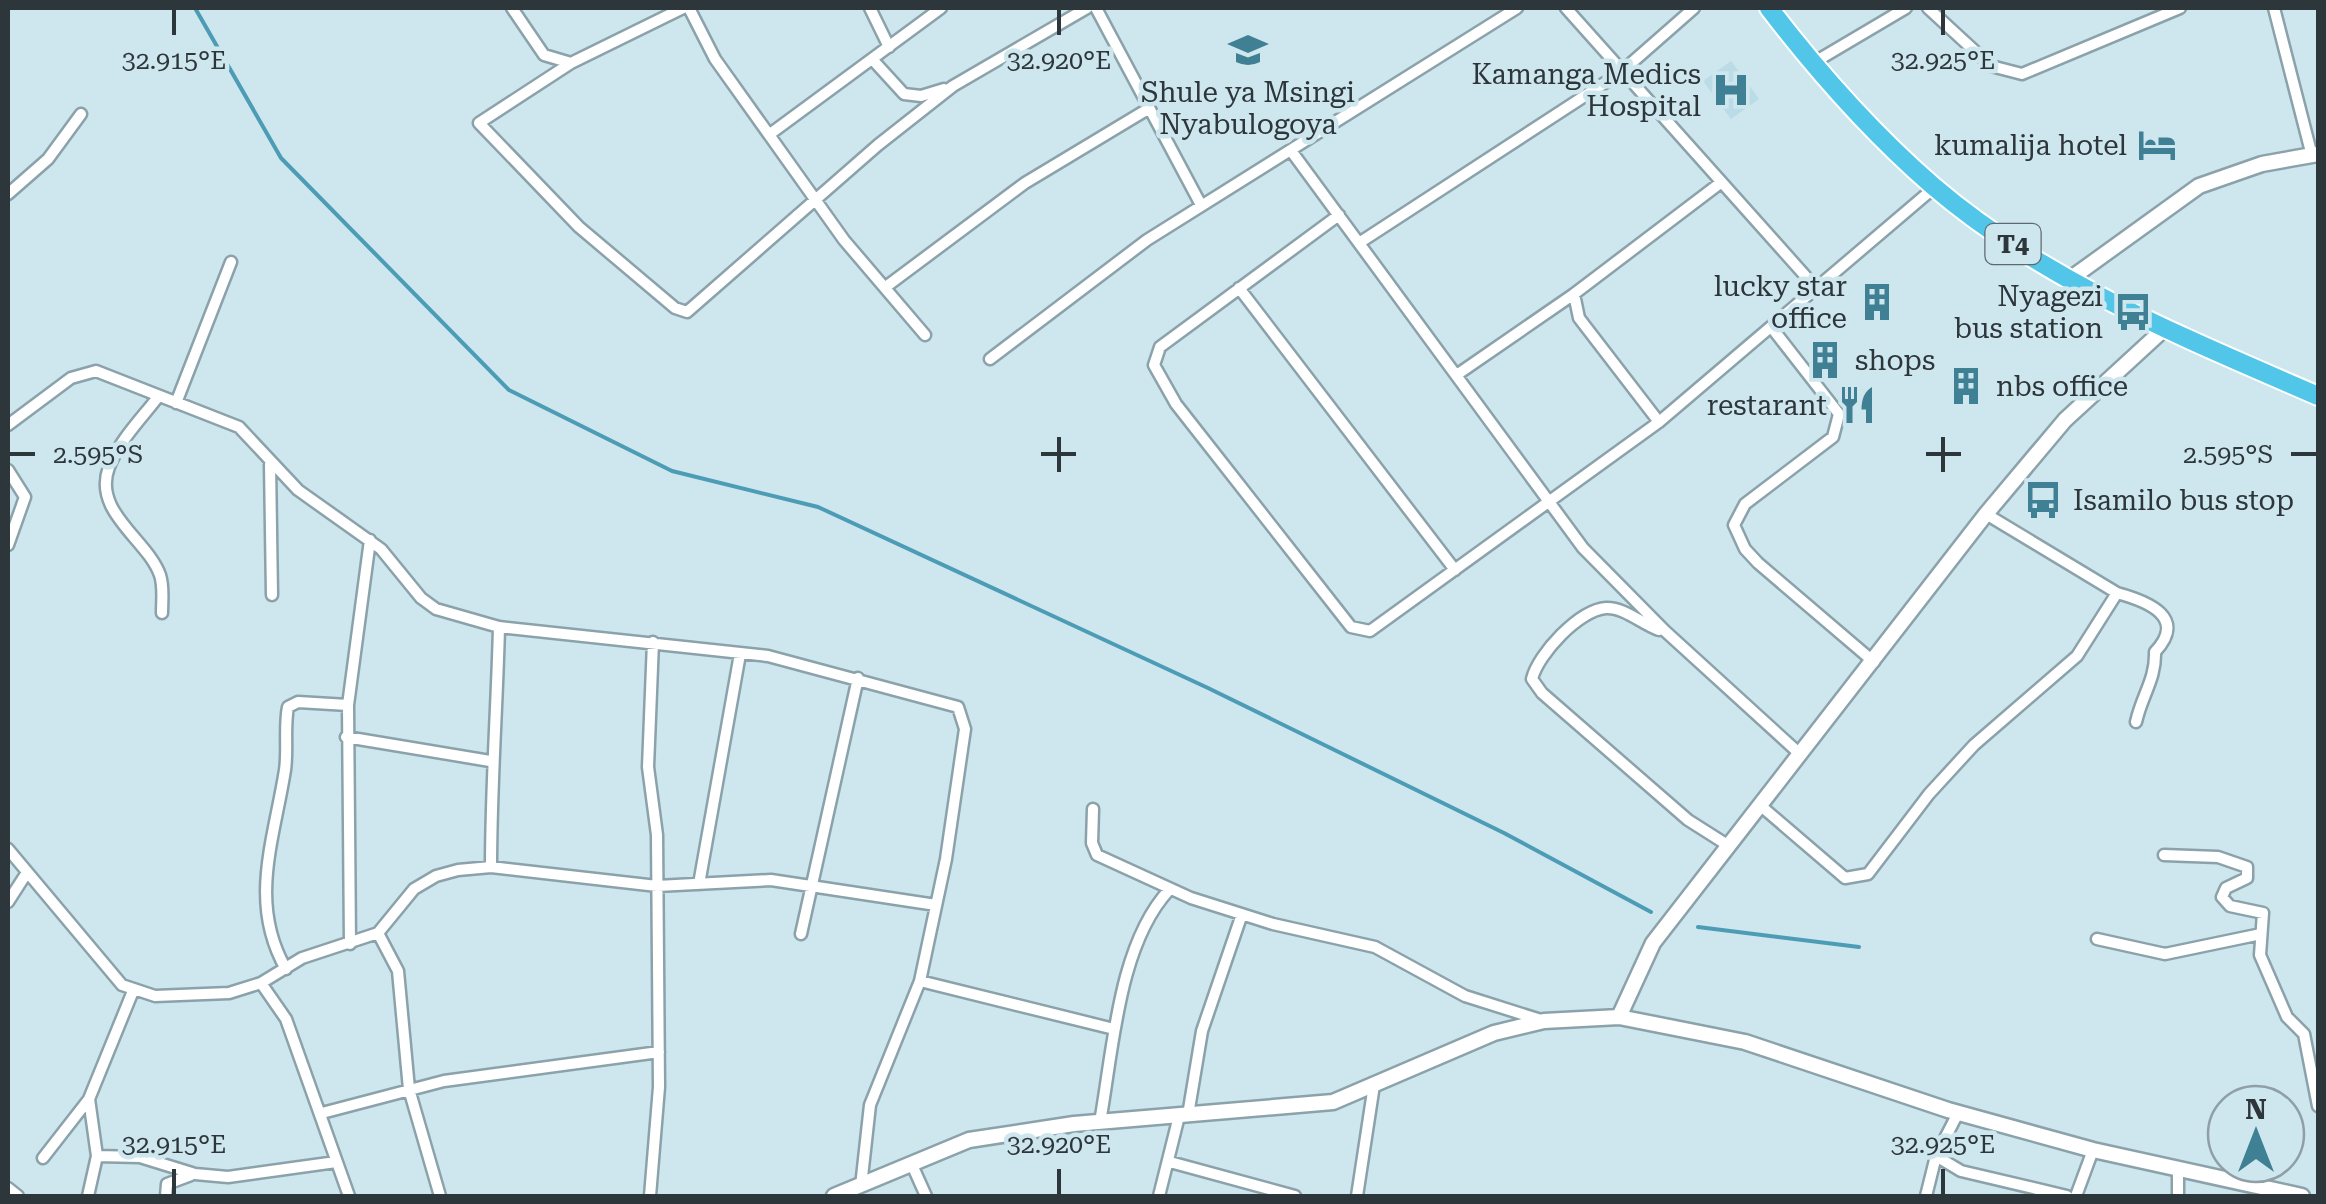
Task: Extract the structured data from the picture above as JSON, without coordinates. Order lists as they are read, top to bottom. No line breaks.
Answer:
{"streets":{"highway":["T4"]},"places":{"school or university":["Shule ya Msingi Nyabulogoya"],"hospital":["Kamanga Medics Hospital"],"hotel":["kumalija hotel"],"building":["lucky star office","shops","nbs office"],"bus stop":["Nyagezi bus station","Isamilo bus stop"],"restaurant":["restarant"]},"north":"top","coordinates":["32.915°E","32.920°E","32.925°E","2.595°S"]}
